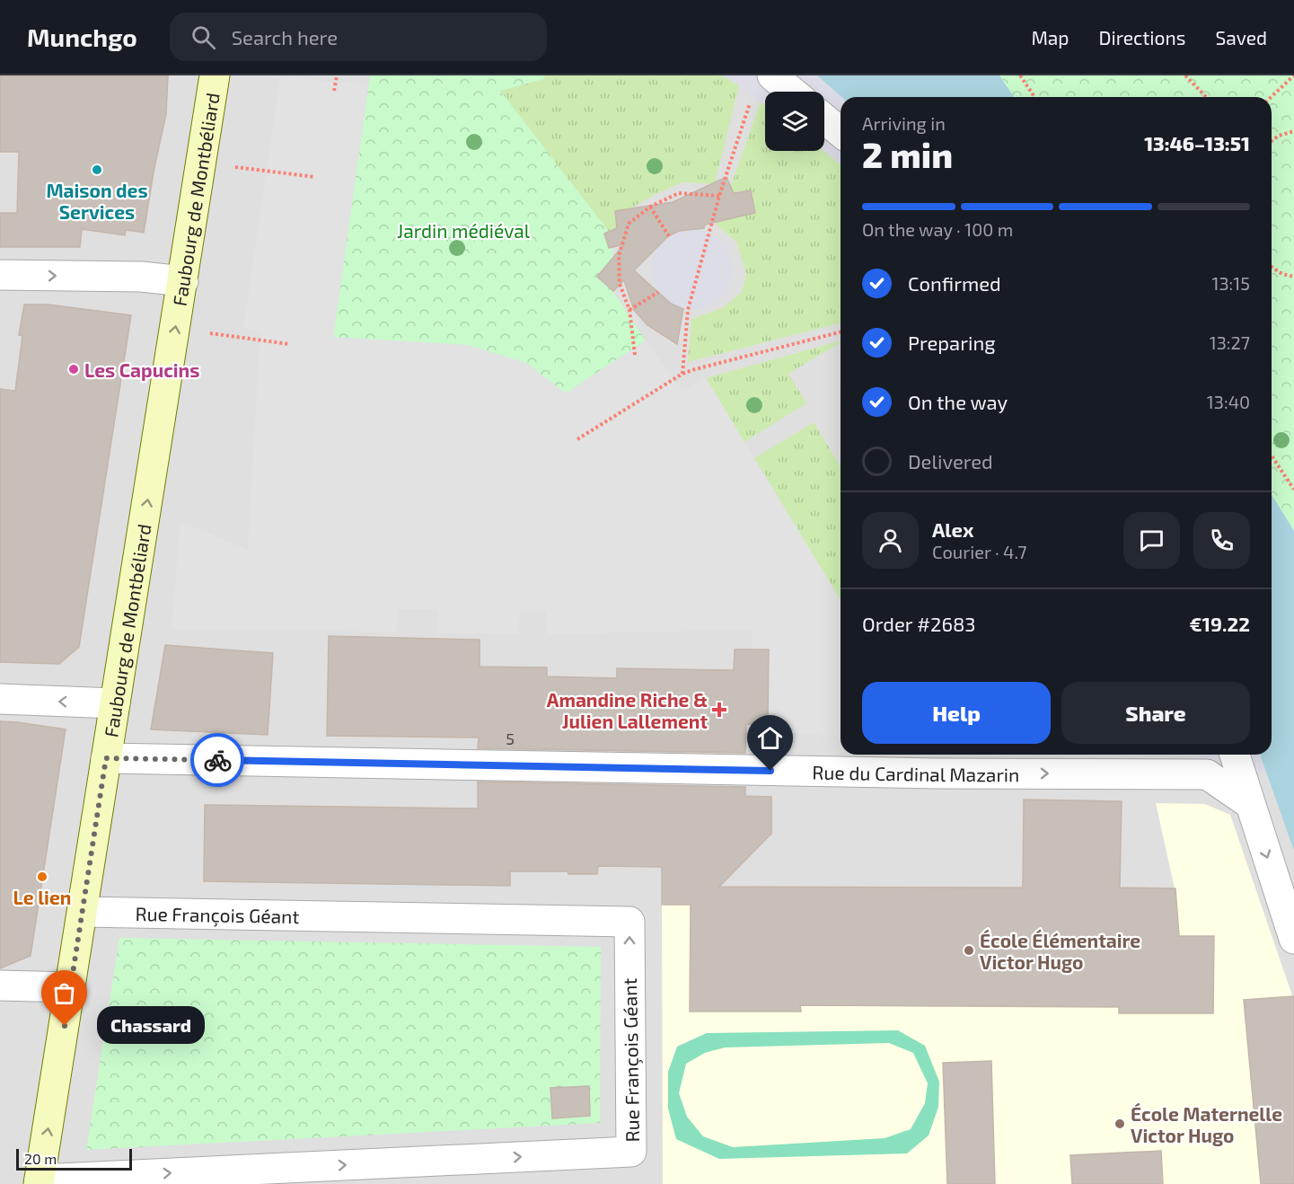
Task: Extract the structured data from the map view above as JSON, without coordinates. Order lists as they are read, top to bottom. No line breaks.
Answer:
{"streets":{"main road":["Faubourg de Montbéliard"],"street":["Rue du Cardinal Mazarin","Rue François Géant"]},"crossings":[["Faubourg de Montbéliard","Rue du Cardinal Mazarin"],["Faubourg de Montbéliard","Rue François Géant"]],"one_way":["Faubourg de Montbéliard","Rue du Cardinal Mazarin"],"parks":["Jardin médiéval"],"places":{"other":["Maison des Services","Les Capucins","Le lien","École Élémentaire Victor Hugo","Chassard","École Maternelle Victor Hugo"],"health":["Amandine Riche & Julien Lallement"]},"house_numbers":["5"],"scale_bar":"20 m","page":{"header":"Munchgo","search":"Search here","nav":["Map","Directions","Saved"],"heading":["2 min","Arriving in","13:46–13:51"],"panel":["Alex","Courier · 4.7","Order #2683","€19.22"],"bar":"On the way · 100 m","list":[["Confirmed","13:15"],["Preparing","13:27"],["On the way","13:40"],"Delivered"],"buttons":["Help","Share"],"bubble":"Chassard","scale":"20 m"}}
